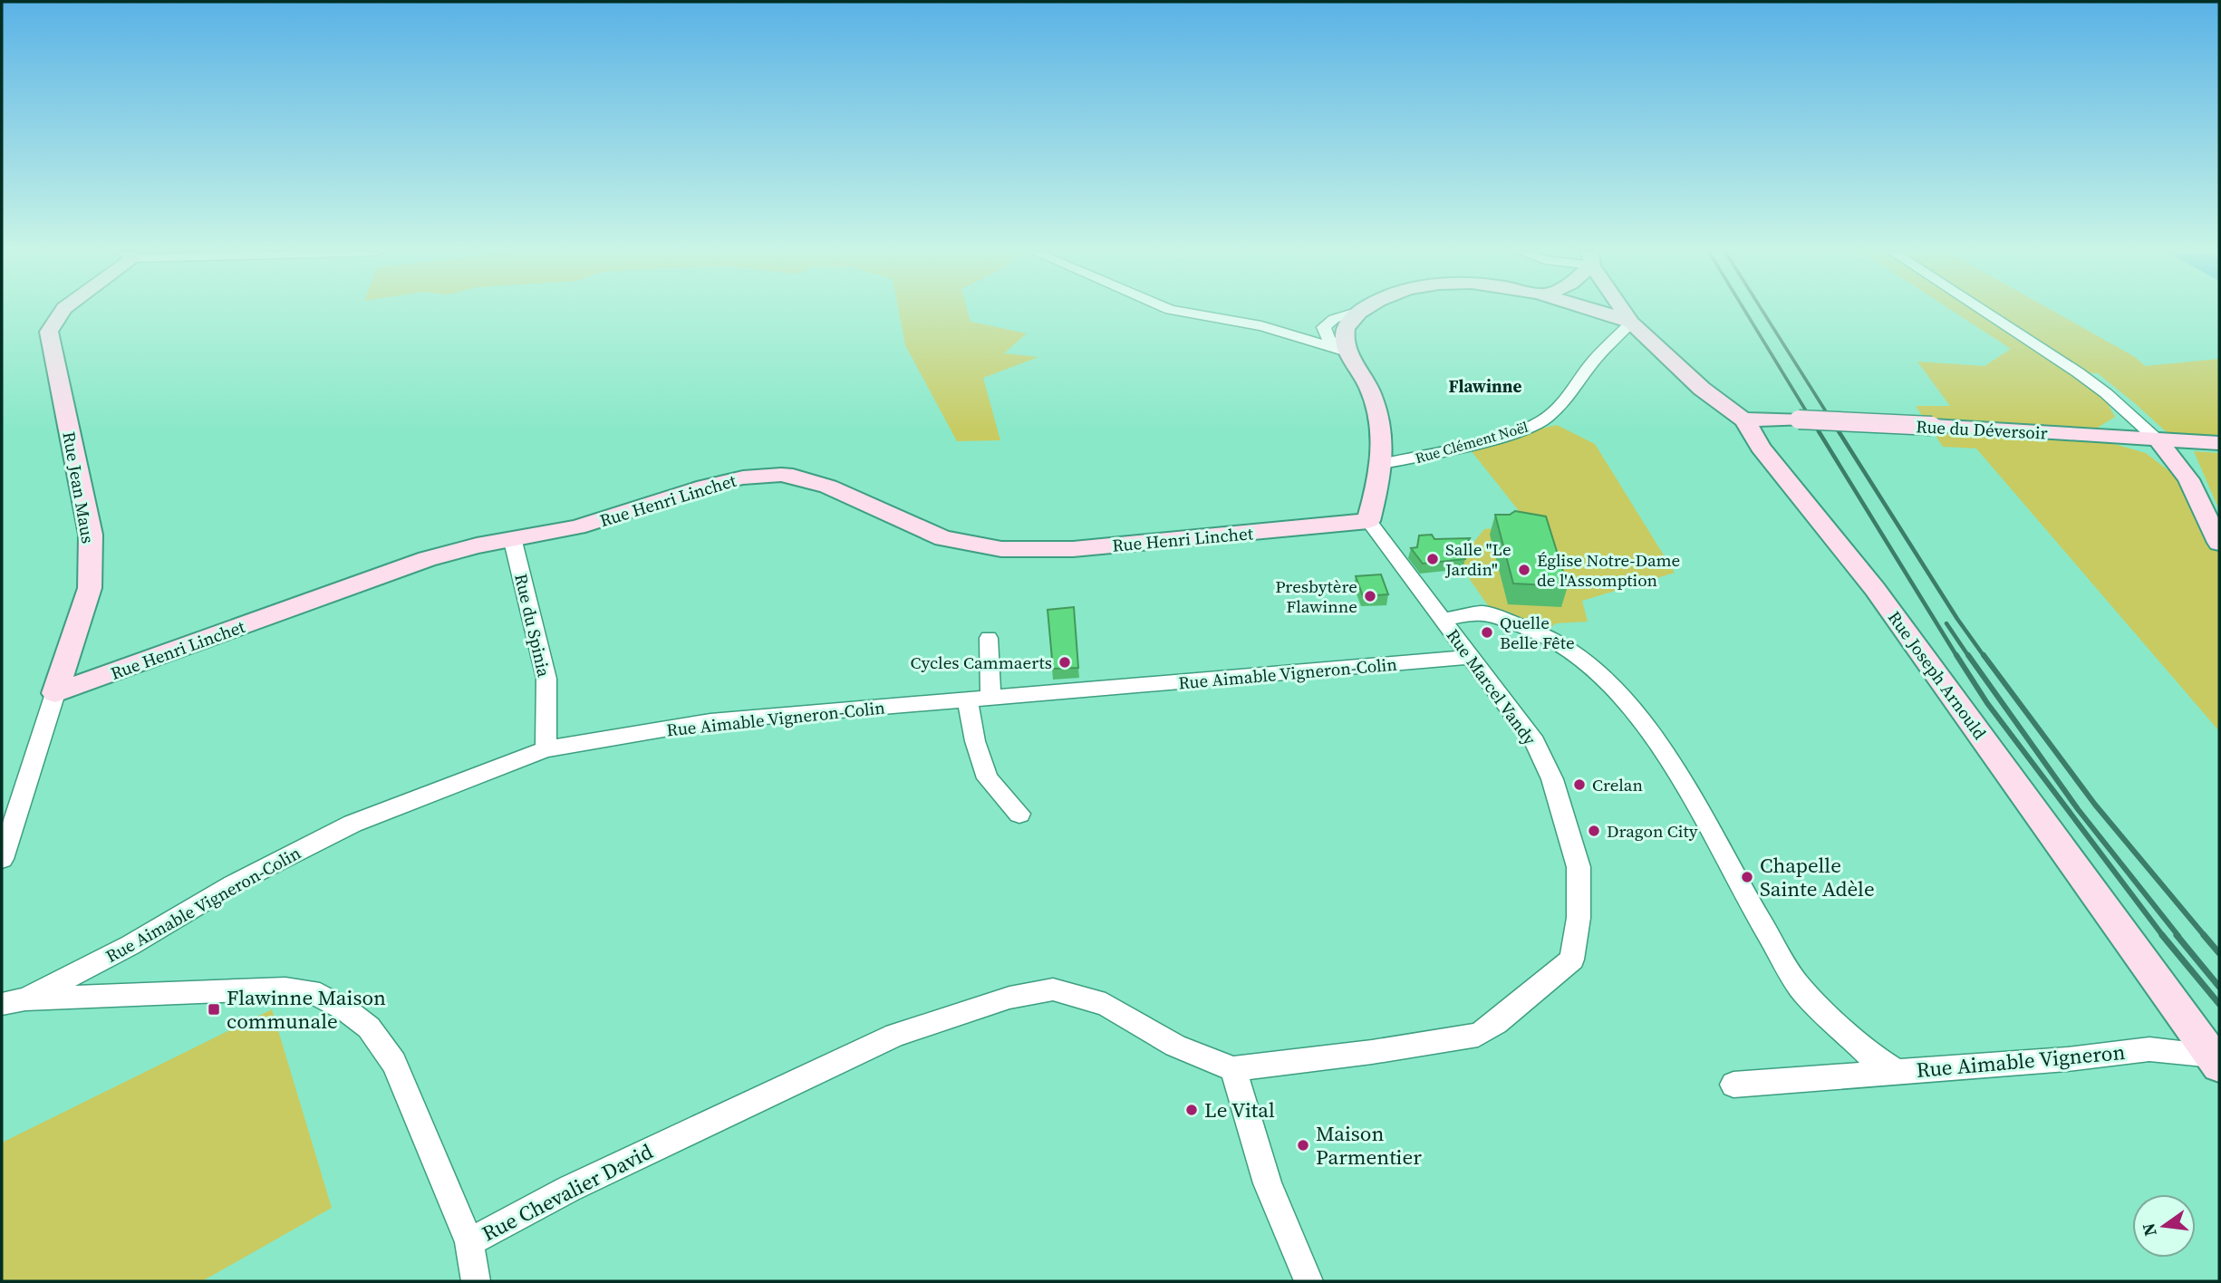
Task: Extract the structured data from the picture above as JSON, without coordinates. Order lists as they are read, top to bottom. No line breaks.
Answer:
{"streets":{"street":["Rue du Déversoir","Rue Clément Noël","Rue Jean Maus","Rue Henri Linchet","Rue du Spinia","Rue Aimable Vigneron-Colin","Rue Joseph Arnould","Rue Marcel Vandy","Rue Aimable Vigneron","Rue Chevalier David"]},"crossings":[["Rue du Déversoir","Rue Joseph Arnould"],["Rue Clément Noël","Rue Joseph Arnould"],["Rue Jean Maus","Rue Henri Linchet"],["Rue Henri Linchet","Rue du Spinia"],["Rue Henri Linchet","Rue Marcel Vandy"],["Rue du Spinia","Rue Aimable Vigneron-Colin"],["Rue Aimable Vigneron-Colin","Rue Marcel Vandy"],["Rue Aimable Vigneron-Colin","Rue Chevalier David"],["Rue Joseph Arnould","Rue Aimable Vigneron"],["Rue Marcel Vandy","Rue Aimable Vigneron"],["Rue Marcel Vandy","Rue Chevalier David"]],"districts":["Flawinne"],"places":{"other":["Salle \"Le Jardin\"","Église Notre-Dame de l'Assomption","Presbytère Flawinne","Quelle Belle Fête","Cycles Cammaerts","Crelan","Dragon City","Chapelle Sainte Adèle","Le Vital","Maison Parmentier"],"transit":["Flawinne Maison communale"]},"north":"left"}
